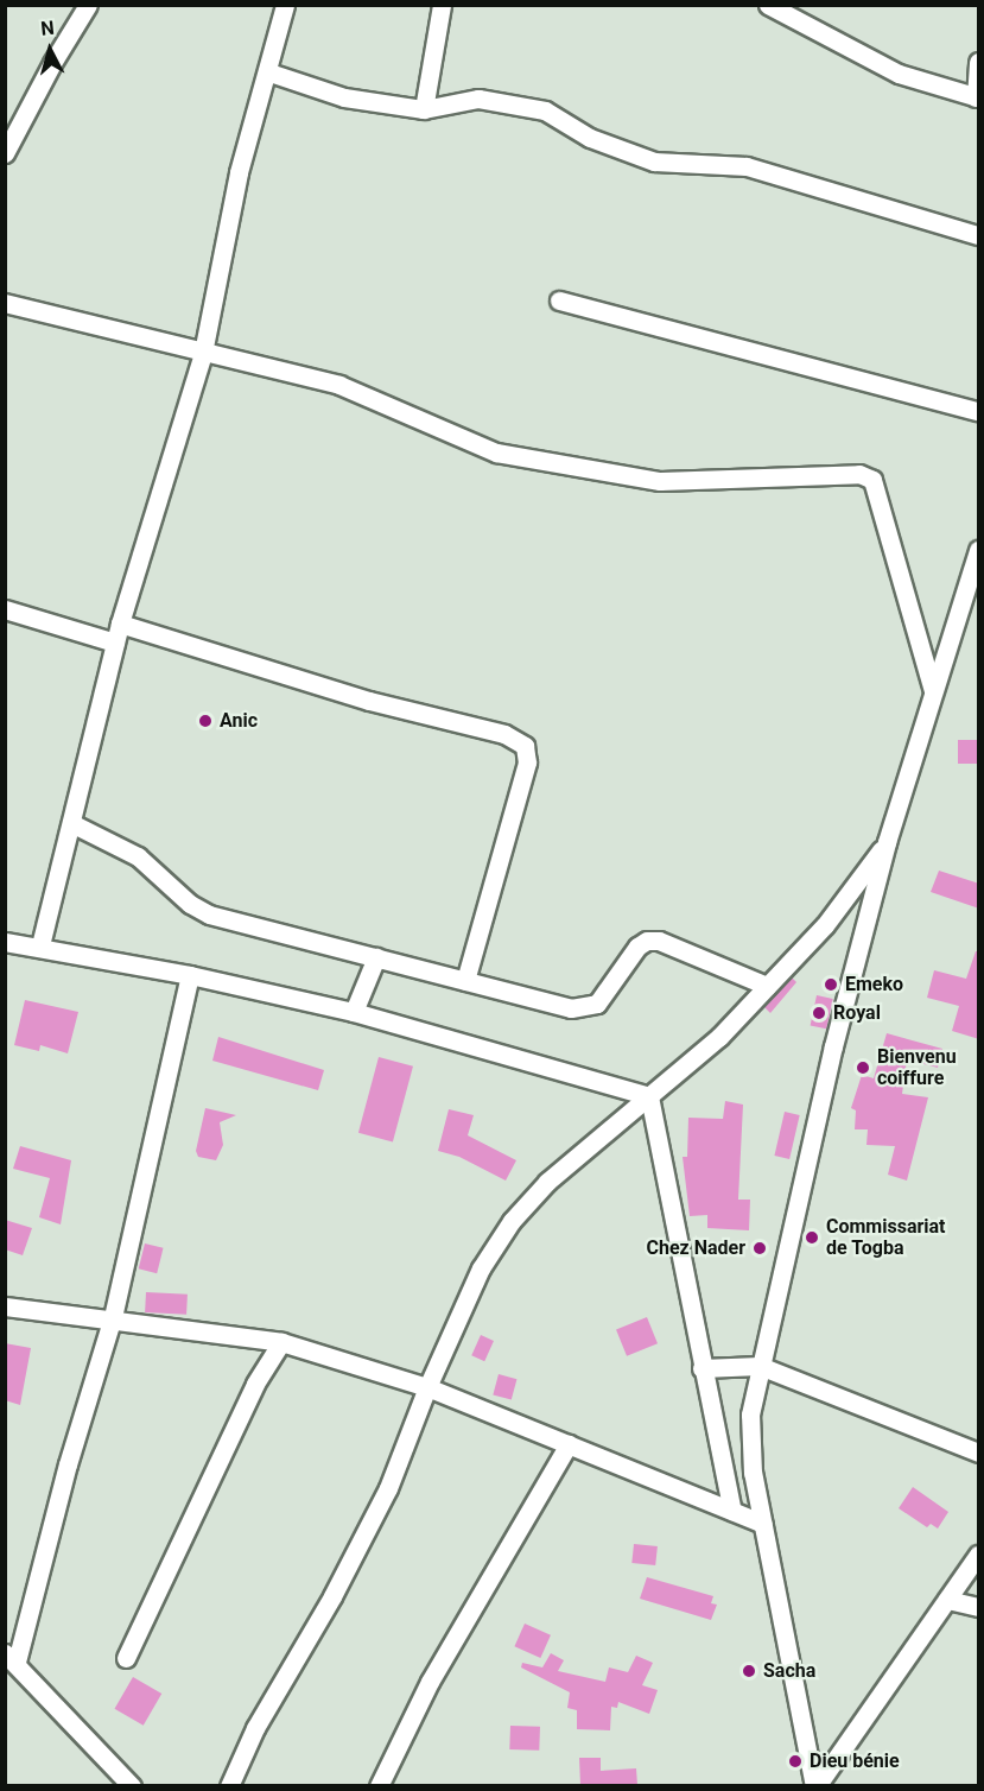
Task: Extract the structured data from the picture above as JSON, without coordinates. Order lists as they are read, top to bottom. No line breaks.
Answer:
{"places":["Anic","Emeko","Royal","Bienvenu coiffure","Commissariat de Togba","Chez Nader","Sacha","Dieu bénie"],"north":"top"}
